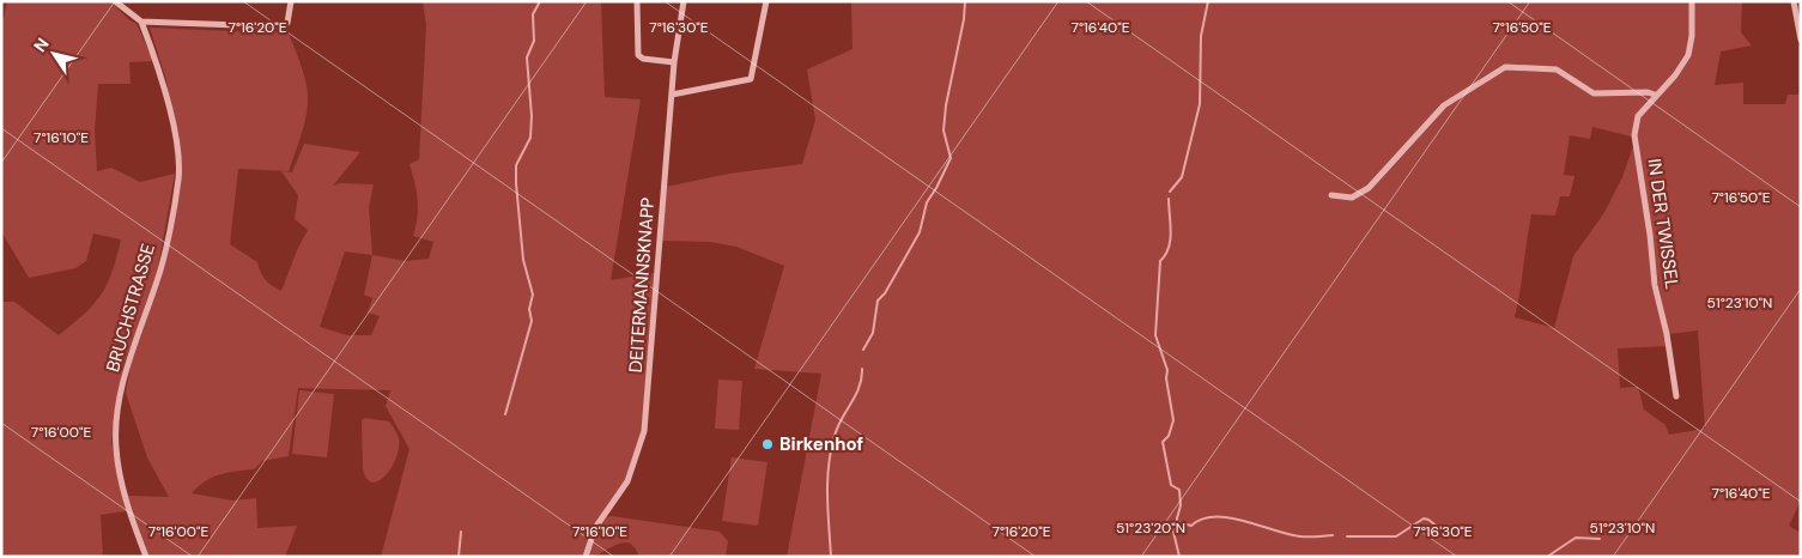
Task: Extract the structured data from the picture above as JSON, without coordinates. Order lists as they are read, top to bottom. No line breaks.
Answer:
{"streets":{"street":["IN DER TWISSEL","DEITERMANNSKNAPP","BRUCHSTRASSE"]},"places":["Birkenhof"],"north":"top left","coordinates":["7°16'20\"E","7°16'30\"E","7°16'40\"E","7°16'50\"E","7°16'10\"E","51°23'10\"N","7°16'00\"E","51°23'20\"N"]}
